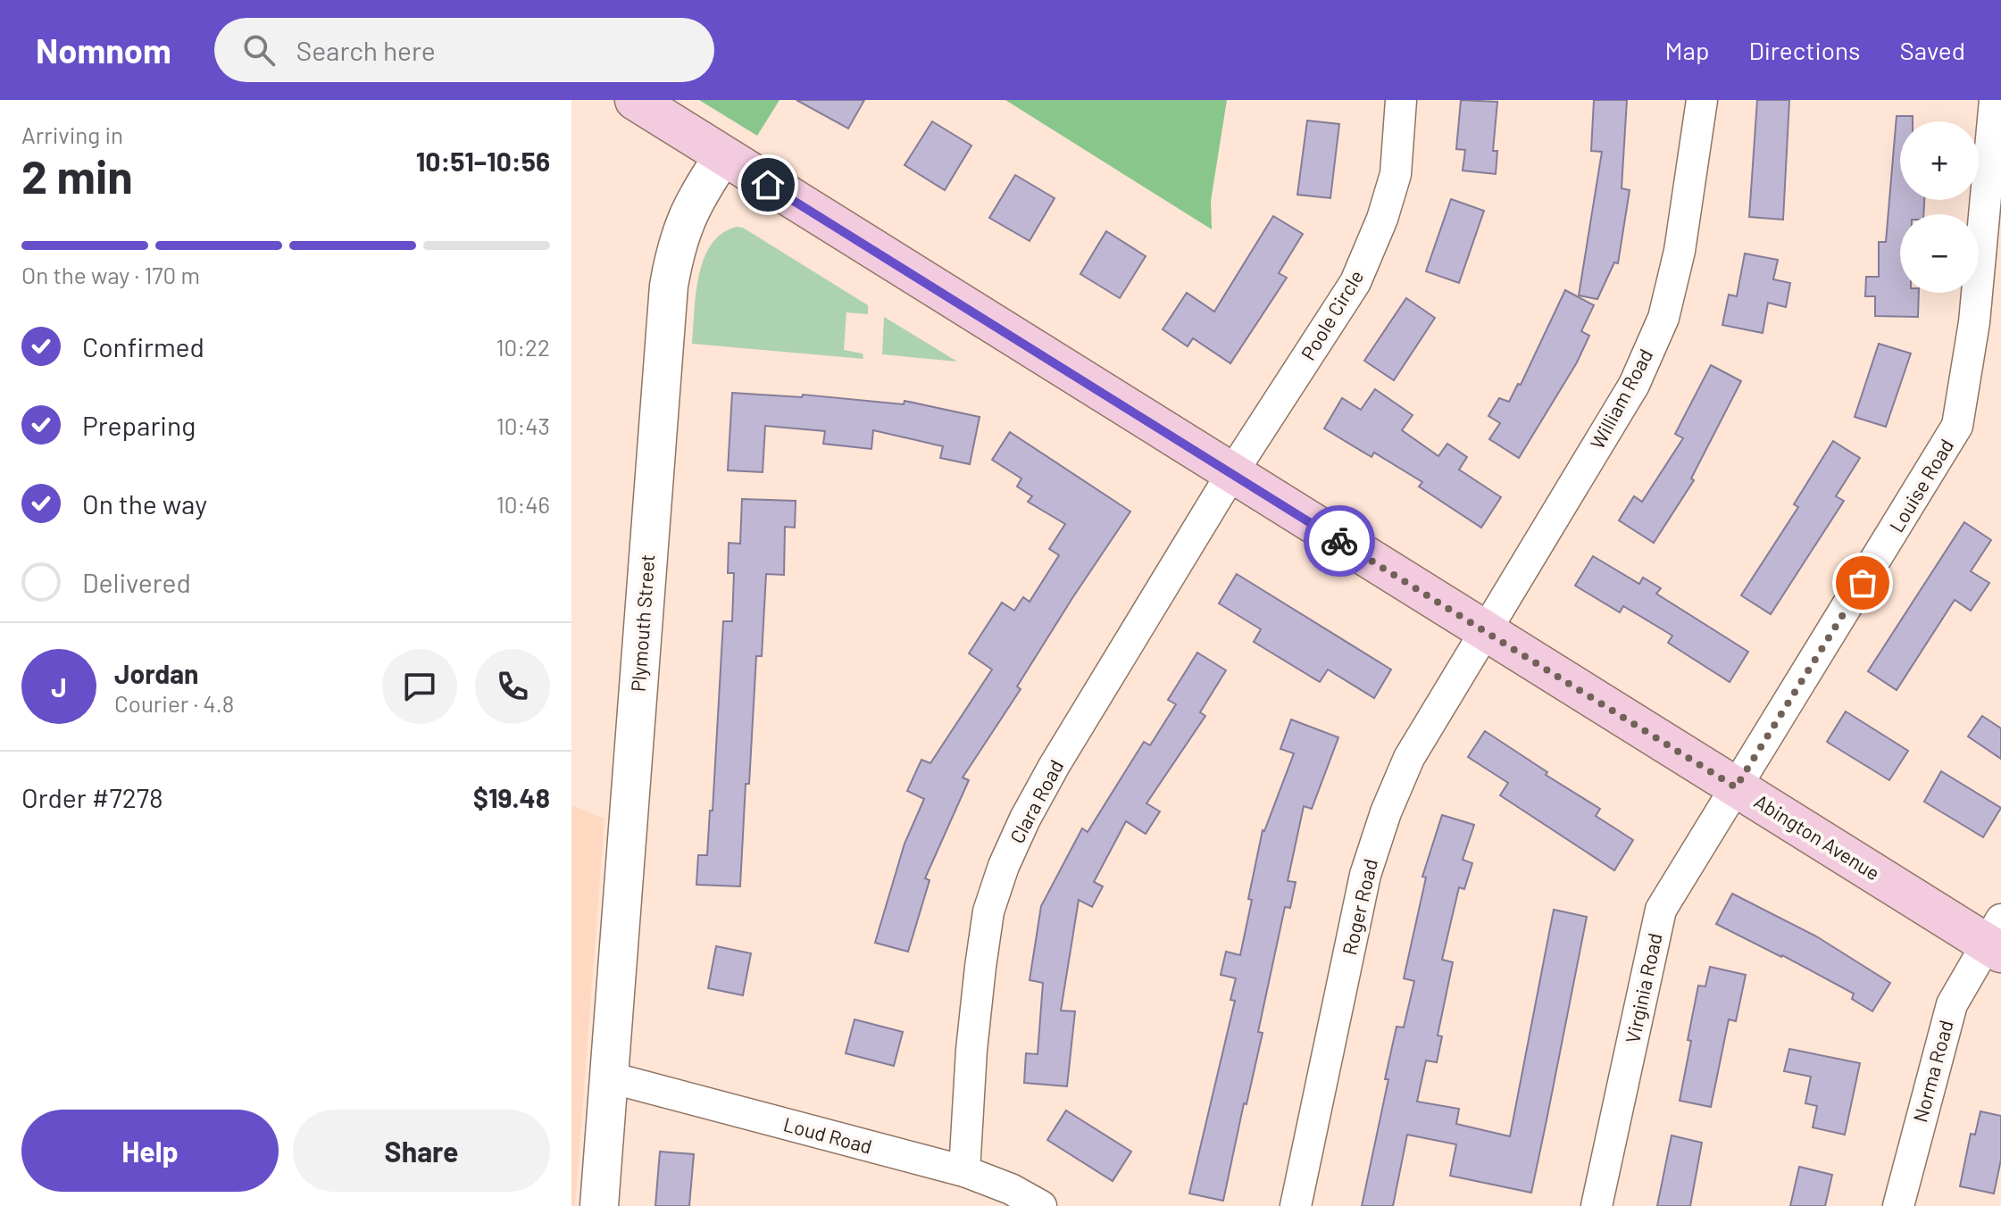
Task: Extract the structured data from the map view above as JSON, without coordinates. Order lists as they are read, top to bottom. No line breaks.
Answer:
{"streets":{"main road":["Abington Avenue"],"street":["Poole Circle","William Road","Louise Road","Plymouth Street","Clara Road","Roger Road","Virginia Road","Norma Road","Loud Road"]},"crossings":[["Poole Circle","Clara Road"],["Poole Circle","Abington Avenue"],["William Road","Abington Avenue"],["William Road","Roger Road"],["Louise Road","Abington Avenue"],["Louise Road","Virginia Road"],["Plymouth Street","Abington Avenue"],["Plymouth Street","Loud Road"],["Clara Road","Abington Avenue"],["Clara Road","Loud Road"],["Abington Avenue","Roger Road"],["Abington Avenue","Virginia Road"],["Abington Avenue","Norma Road"]],"page":{"header":"Nomnom","search":"Search here","nav":["Map","Directions","Saved"],"heading":["2 min","Arriving in","10:51–10:56"],"panel":["Jordan","Courier · 4.8","Order #7278","$19.48"],"map_buttons":["+","−"],"bar":"On the way · 170 m","list":[["Confirmed","10:22"],["Preparing","10:43"],["On the way","10:46"],"Delivered"],"round":"J","buttons":["Help","Share"]}}
